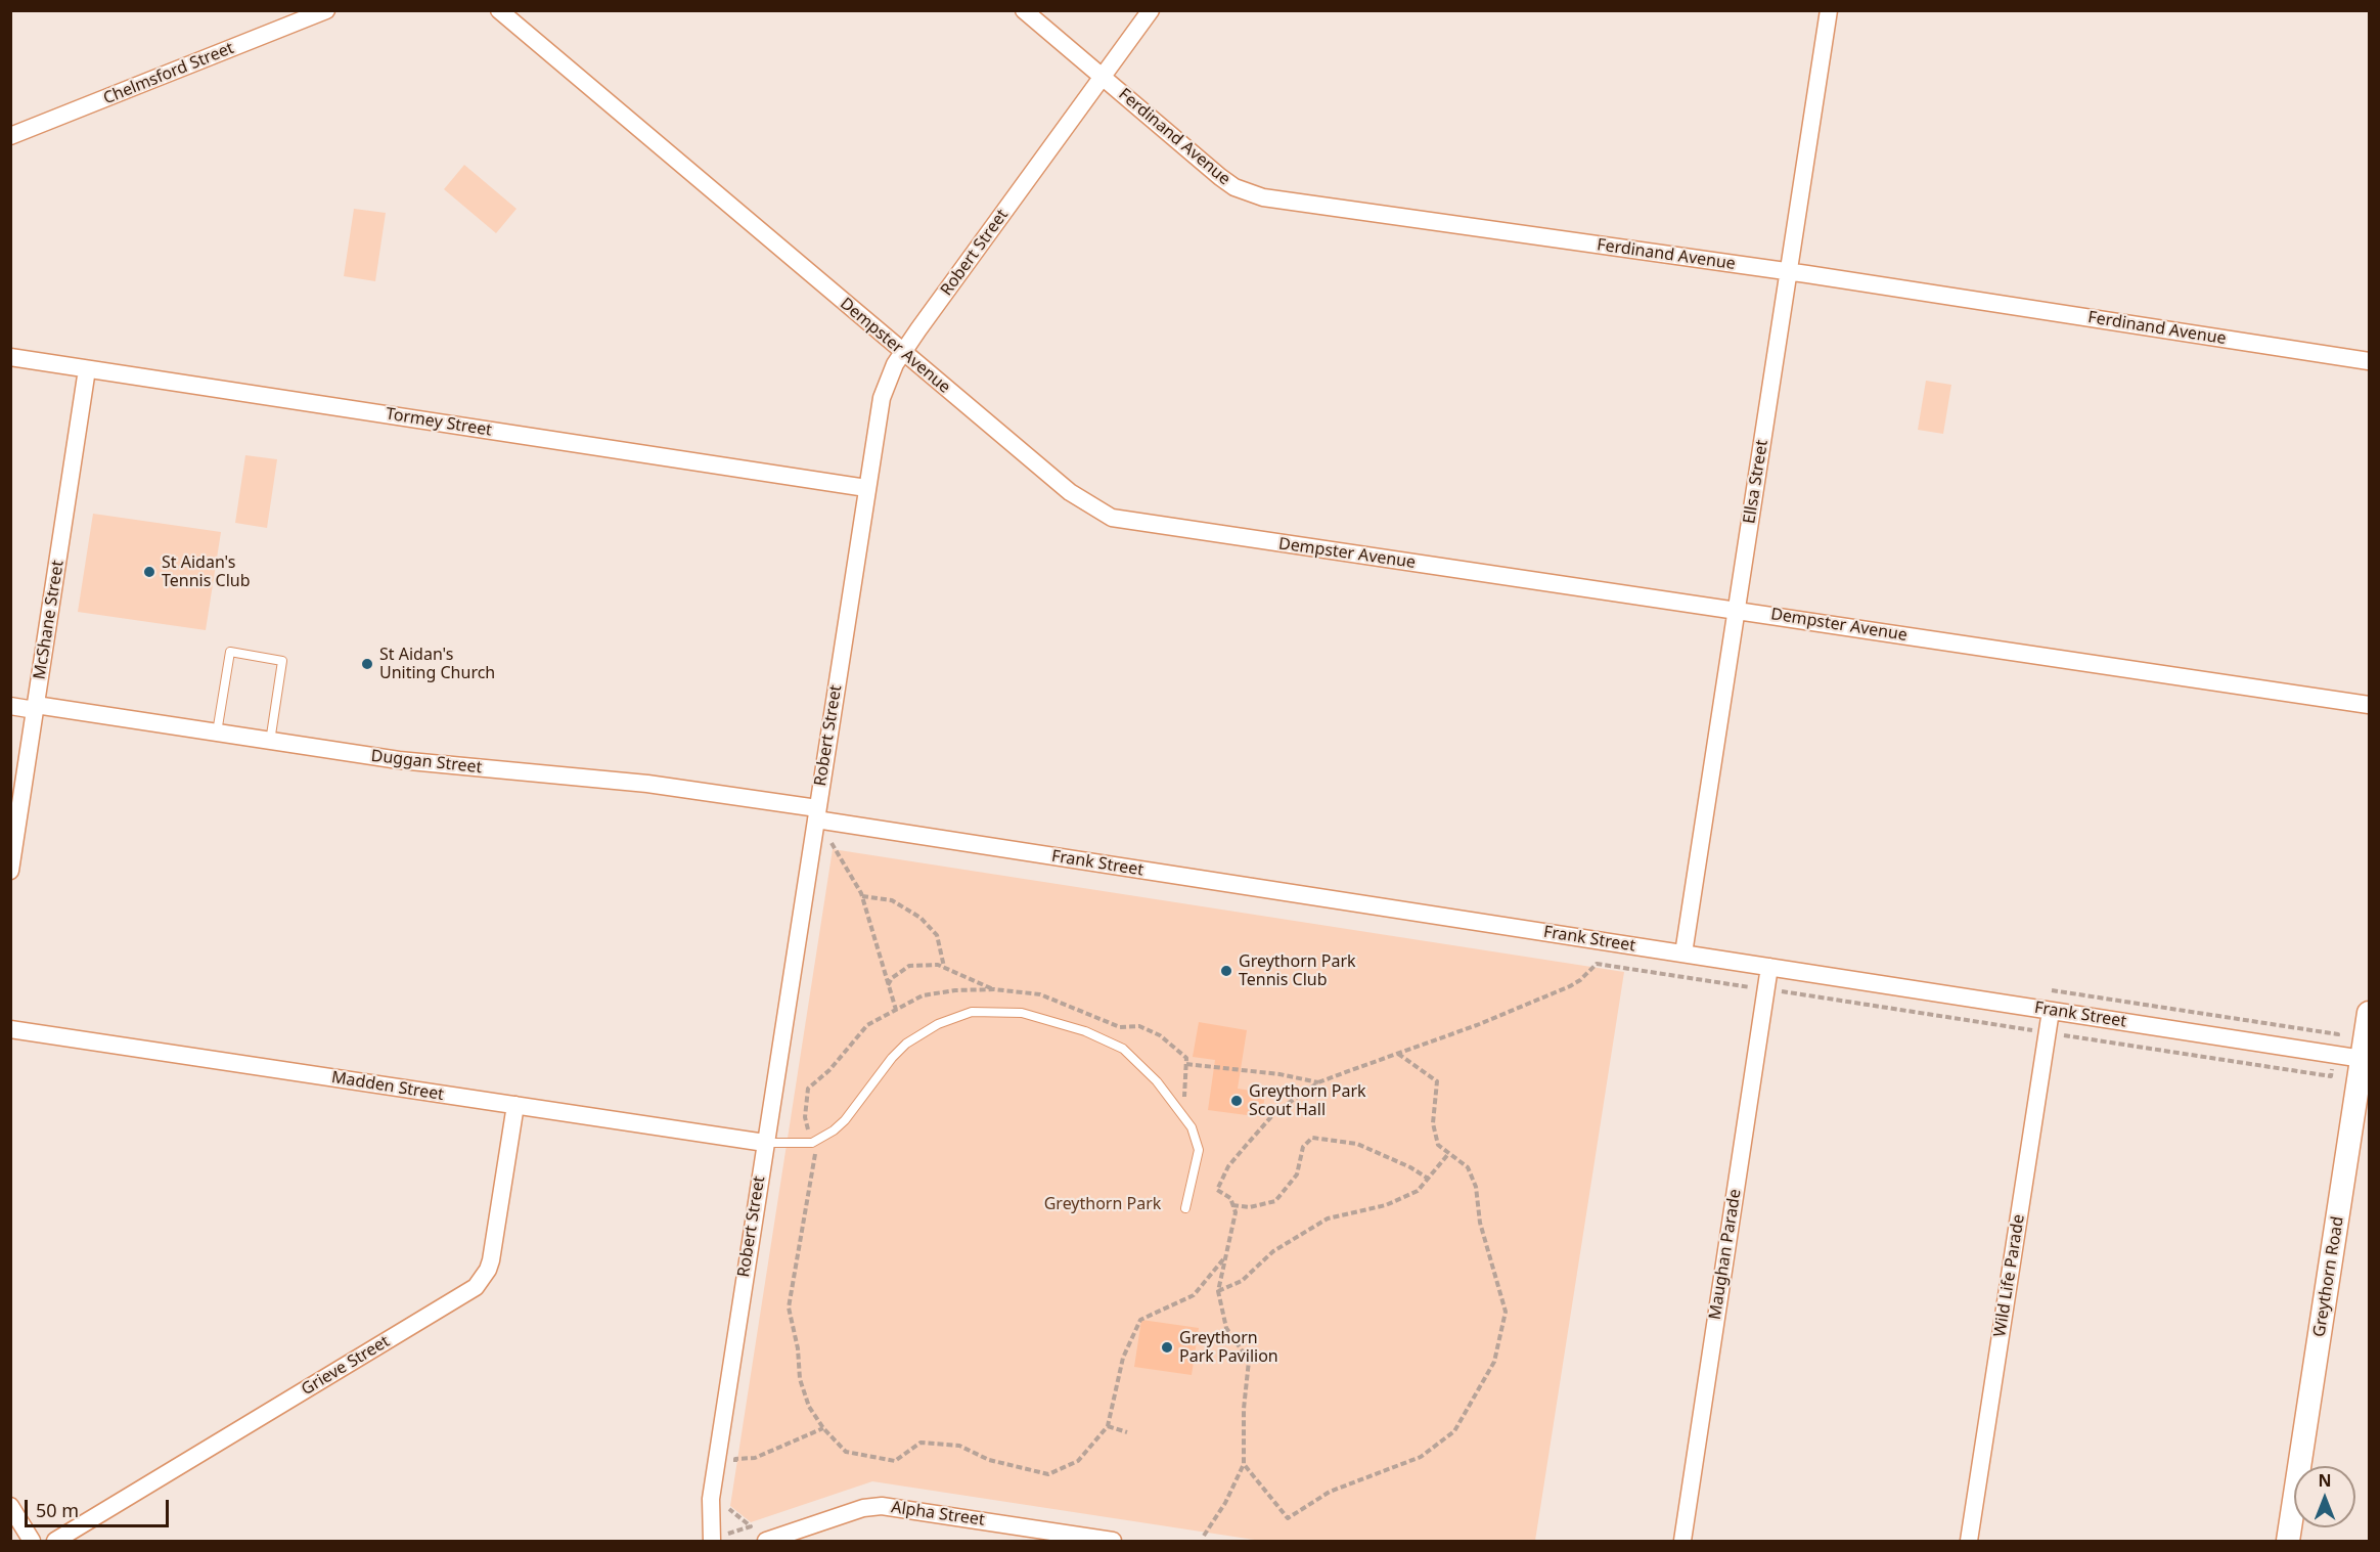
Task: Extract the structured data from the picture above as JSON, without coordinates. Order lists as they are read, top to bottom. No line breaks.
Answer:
{"streets":{"main road":["Greythorn Road"],"street":["Chelmsford Street","Ferdinand Avenue","Robert Street","Dempster Avenue","Tormey Street","Ellsa Street","McShane Street","Duggan Street","Frank Street","Madden Street","Maughan Parade","Wild Life Parade","Grieve Street","Alpha Street"]},"crossings":[["Ferdinand Avenue","Robert Street"],["Ferdinand Avenue","Ellsa Street"],["Robert Street","Dempster Avenue"],["Robert Street","Tormey Street"],["Robert Street","Duggan Street"],["Robert Street","Frank Street"],["Robert Street","Madden Street"],["Dempster Avenue","Ellsa Street"],["Tormey Street","McShane Street"],["Ellsa Street","Frank Street"],["McShane Street","Duggan Street"],["Duggan Street","Frank Street"],["Frank Street","Maughan Parade"],["Frank Street","Wild Life Parade"],["Frank Street","Greythorn Road"],["Madden Street","Grieve Street"]],"parks":["Greythorn Park"],"places":["St Aidan's Tennis Club","St Aidan's Uniting Church","Greythorn Park Tennis Club","Greythorn Park Scout Hall","Greythorn Park Pavilion"],"scale_bar":"50 m","north":"top"}
